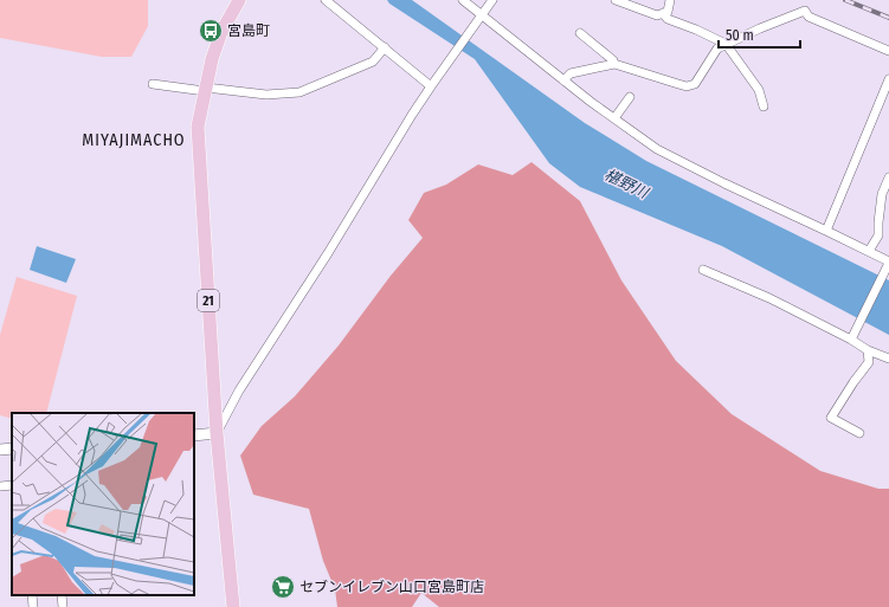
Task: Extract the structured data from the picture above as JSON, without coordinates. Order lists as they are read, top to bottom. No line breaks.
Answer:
{"streets":{"main road":["21"]},"districts":["MIYAJIMACHO"],"water":["椹野川"],"places":{"bus stop":["宮島町"],"supermarket":["セブンイレブン山口宮島町店"]},"scale_bar":"50 m"}
